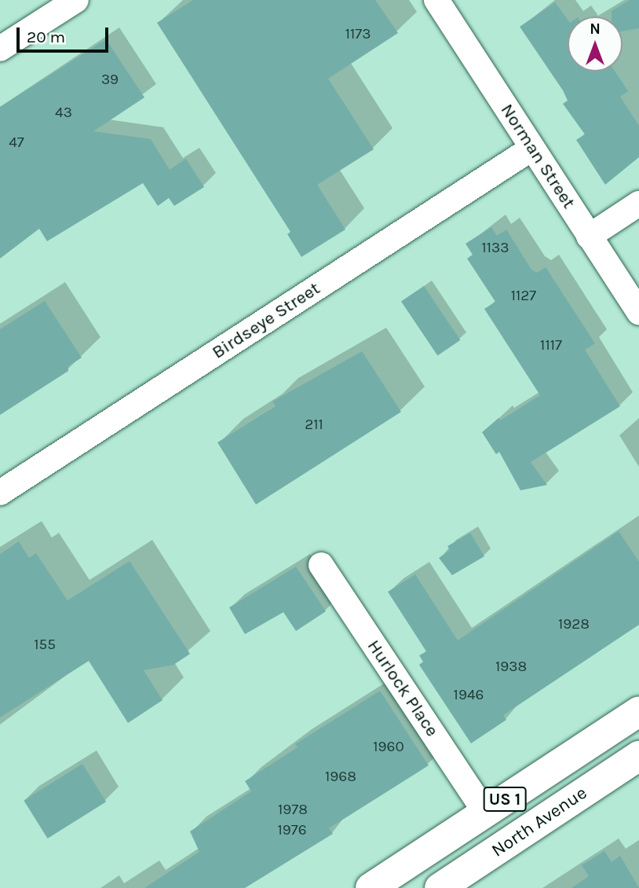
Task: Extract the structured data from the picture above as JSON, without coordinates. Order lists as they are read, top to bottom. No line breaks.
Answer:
{"streets":{"main road":["US 1","North Avenue"],"street":["Norman Street","Birdseye Street","Hurlock Place"]},"crossings":[["Norman Street","Birdseye Street"],["Hurlock Place","North Avenue"]],"house_numbers":["1173","39","43","47","1133","1127","1117","211","1928","155","1938","1946","1960","1968","1978","1976"],"scale_bar":"20 m","north":"top"}
